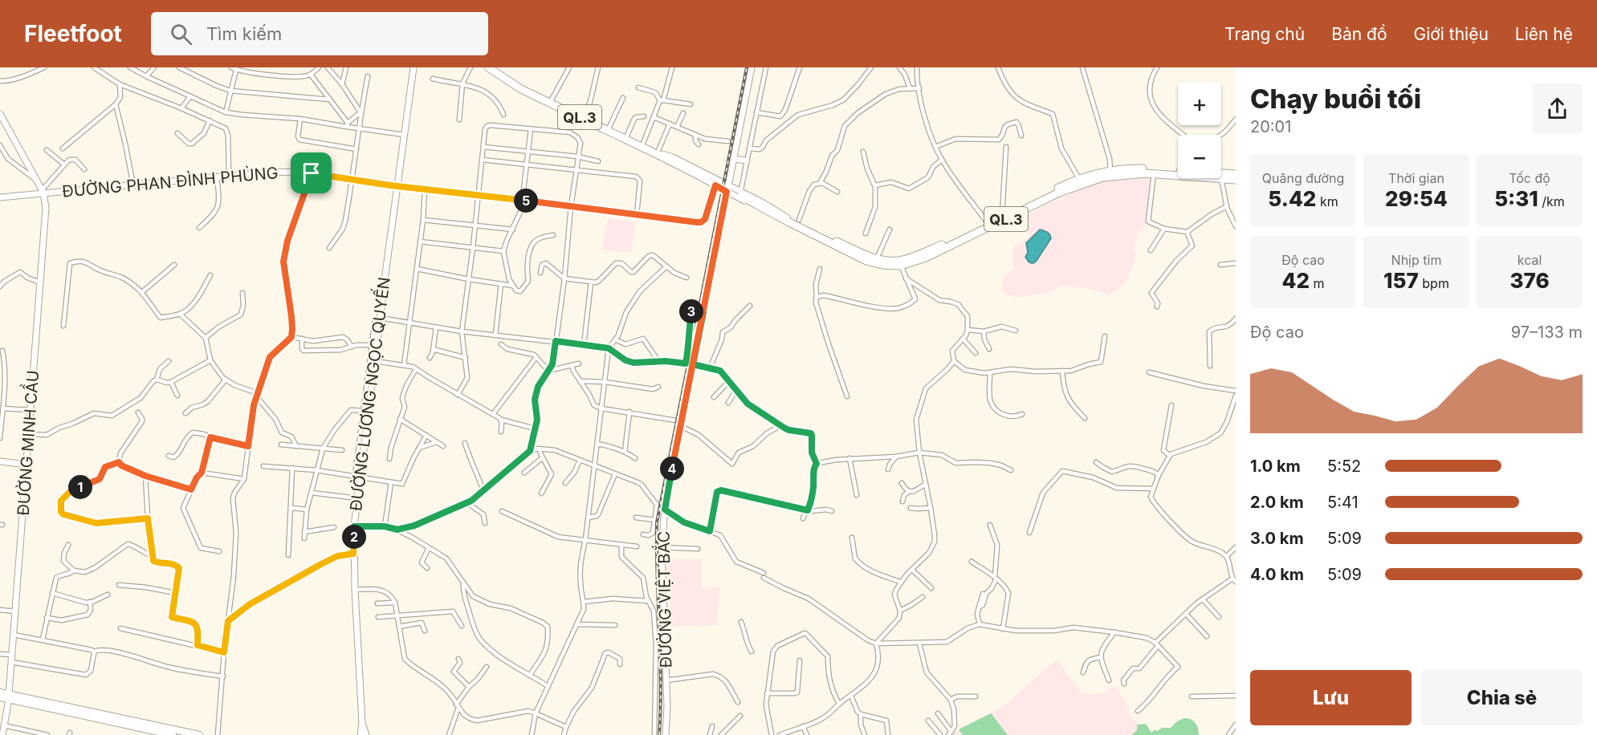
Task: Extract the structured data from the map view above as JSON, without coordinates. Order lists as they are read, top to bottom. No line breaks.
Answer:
{"streets":{"highway":["QL.3"],"street":["ĐƯỜNG PHAN ĐÌNH PHÙNG","ĐƯỜNG LƯƠNG NGỌC QUYẾN","ĐƯỜNG MINH CẦU","ĐƯỜNG VIỆT BẮC"]},"crossings":[["ĐƯỜNG PHAN ĐÌNH PHÙNG","ĐƯỜNG LƯƠNG NGỌC QUYẾN"],["ĐƯỜNG PHAN ĐÌNH PHÙNG","ĐƯỜNG MINH CẦU"]],"page":{"header":"Fleetfoot","search":"Tìm kiếm","nav":["Trang chủ","Bản đồ","Giới thiệu","Liên hệ"],"heading":["Chạy buổi tối","20:01"],"map_buttons":["+","−"],"stats":[["Quãng đường","5.42 km"],["Thời gian","29:54"],["Tốc độ","5:31 /km"],["Độ cao","42 m"],["Nhịp tim","157 bpm"],["kcal","376"]],"pins":["5","3","4","1","2"],"chart":["Độ cao","97–133 m"],"list":[{"name":"1.0 km","note":"5:52"},{"name":"2.0 km","note":"5:41"},{"name":"3.0 km","note":"5:09"},{"name":"4.0 km","note":"5:09"}],"buttons":["Lưu","Chia sẻ"]}}
